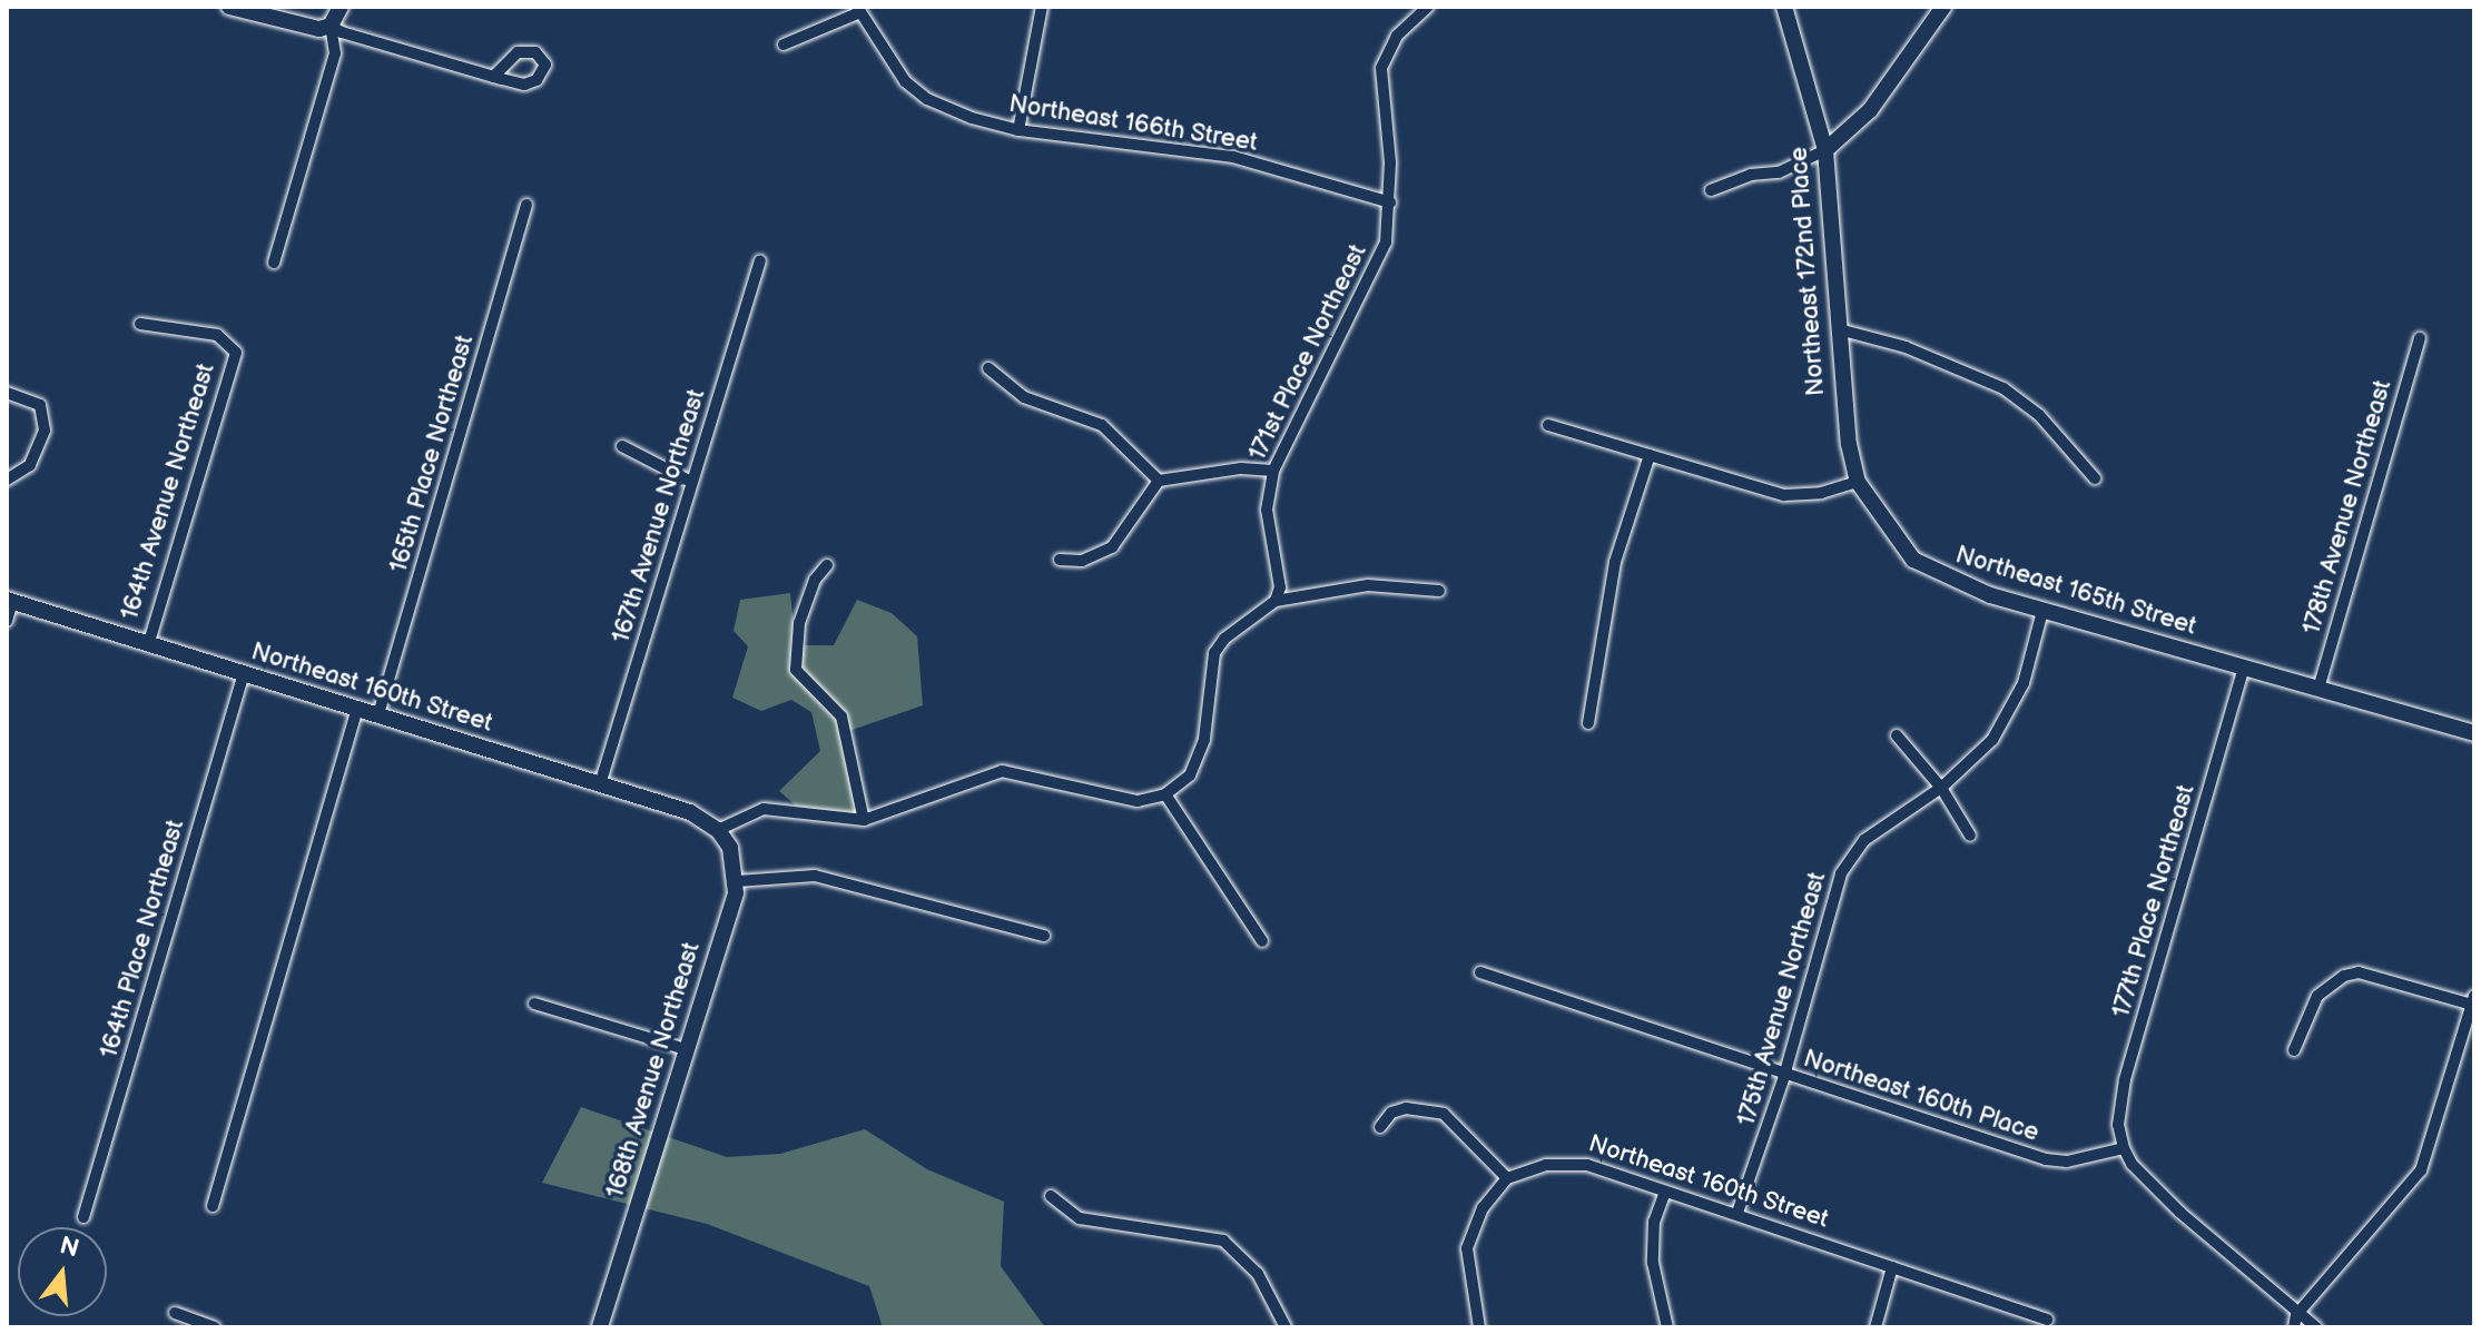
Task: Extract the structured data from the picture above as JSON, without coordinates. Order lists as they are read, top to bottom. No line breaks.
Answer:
{"streets":{"street":["Northeast 166th Street","Northeast 172nd Place","171st Place Northeast","165th Place Northeast","164th Avenue Northeast","178th Avenue Northeast","167th Avenue Northeast","Northeast 165th Street","Northeast 160th Street","177th Place Northeast","164th Place Northeast","175th Avenue Northeast","168th Avenue Northeast","Northeast 160th Place"]},"crossings":[["Northeast 166th Street","171st Place Northeast"],["Northeast 172nd Place","Northeast 165th Street"],["165th Place Northeast","Northeast 160th Street"],["164th Avenue Northeast","Northeast 160th Street"],["178th Avenue Northeast","Northeast 165th Street"],["167th Avenue Northeast","Northeast 160th Street"],["Northeast 165th Street","177th Place Northeast"],["Northeast 165th Street","175th Avenue Northeast"],["Northeast 160th Street","164th Place Northeast"],["Northeast 160th Street","175th Avenue Northeast"],["177th Place Northeast","Northeast 160th Place"],["175th Avenue Northeast","Northeast 160th Place"]],"north":"top"}
